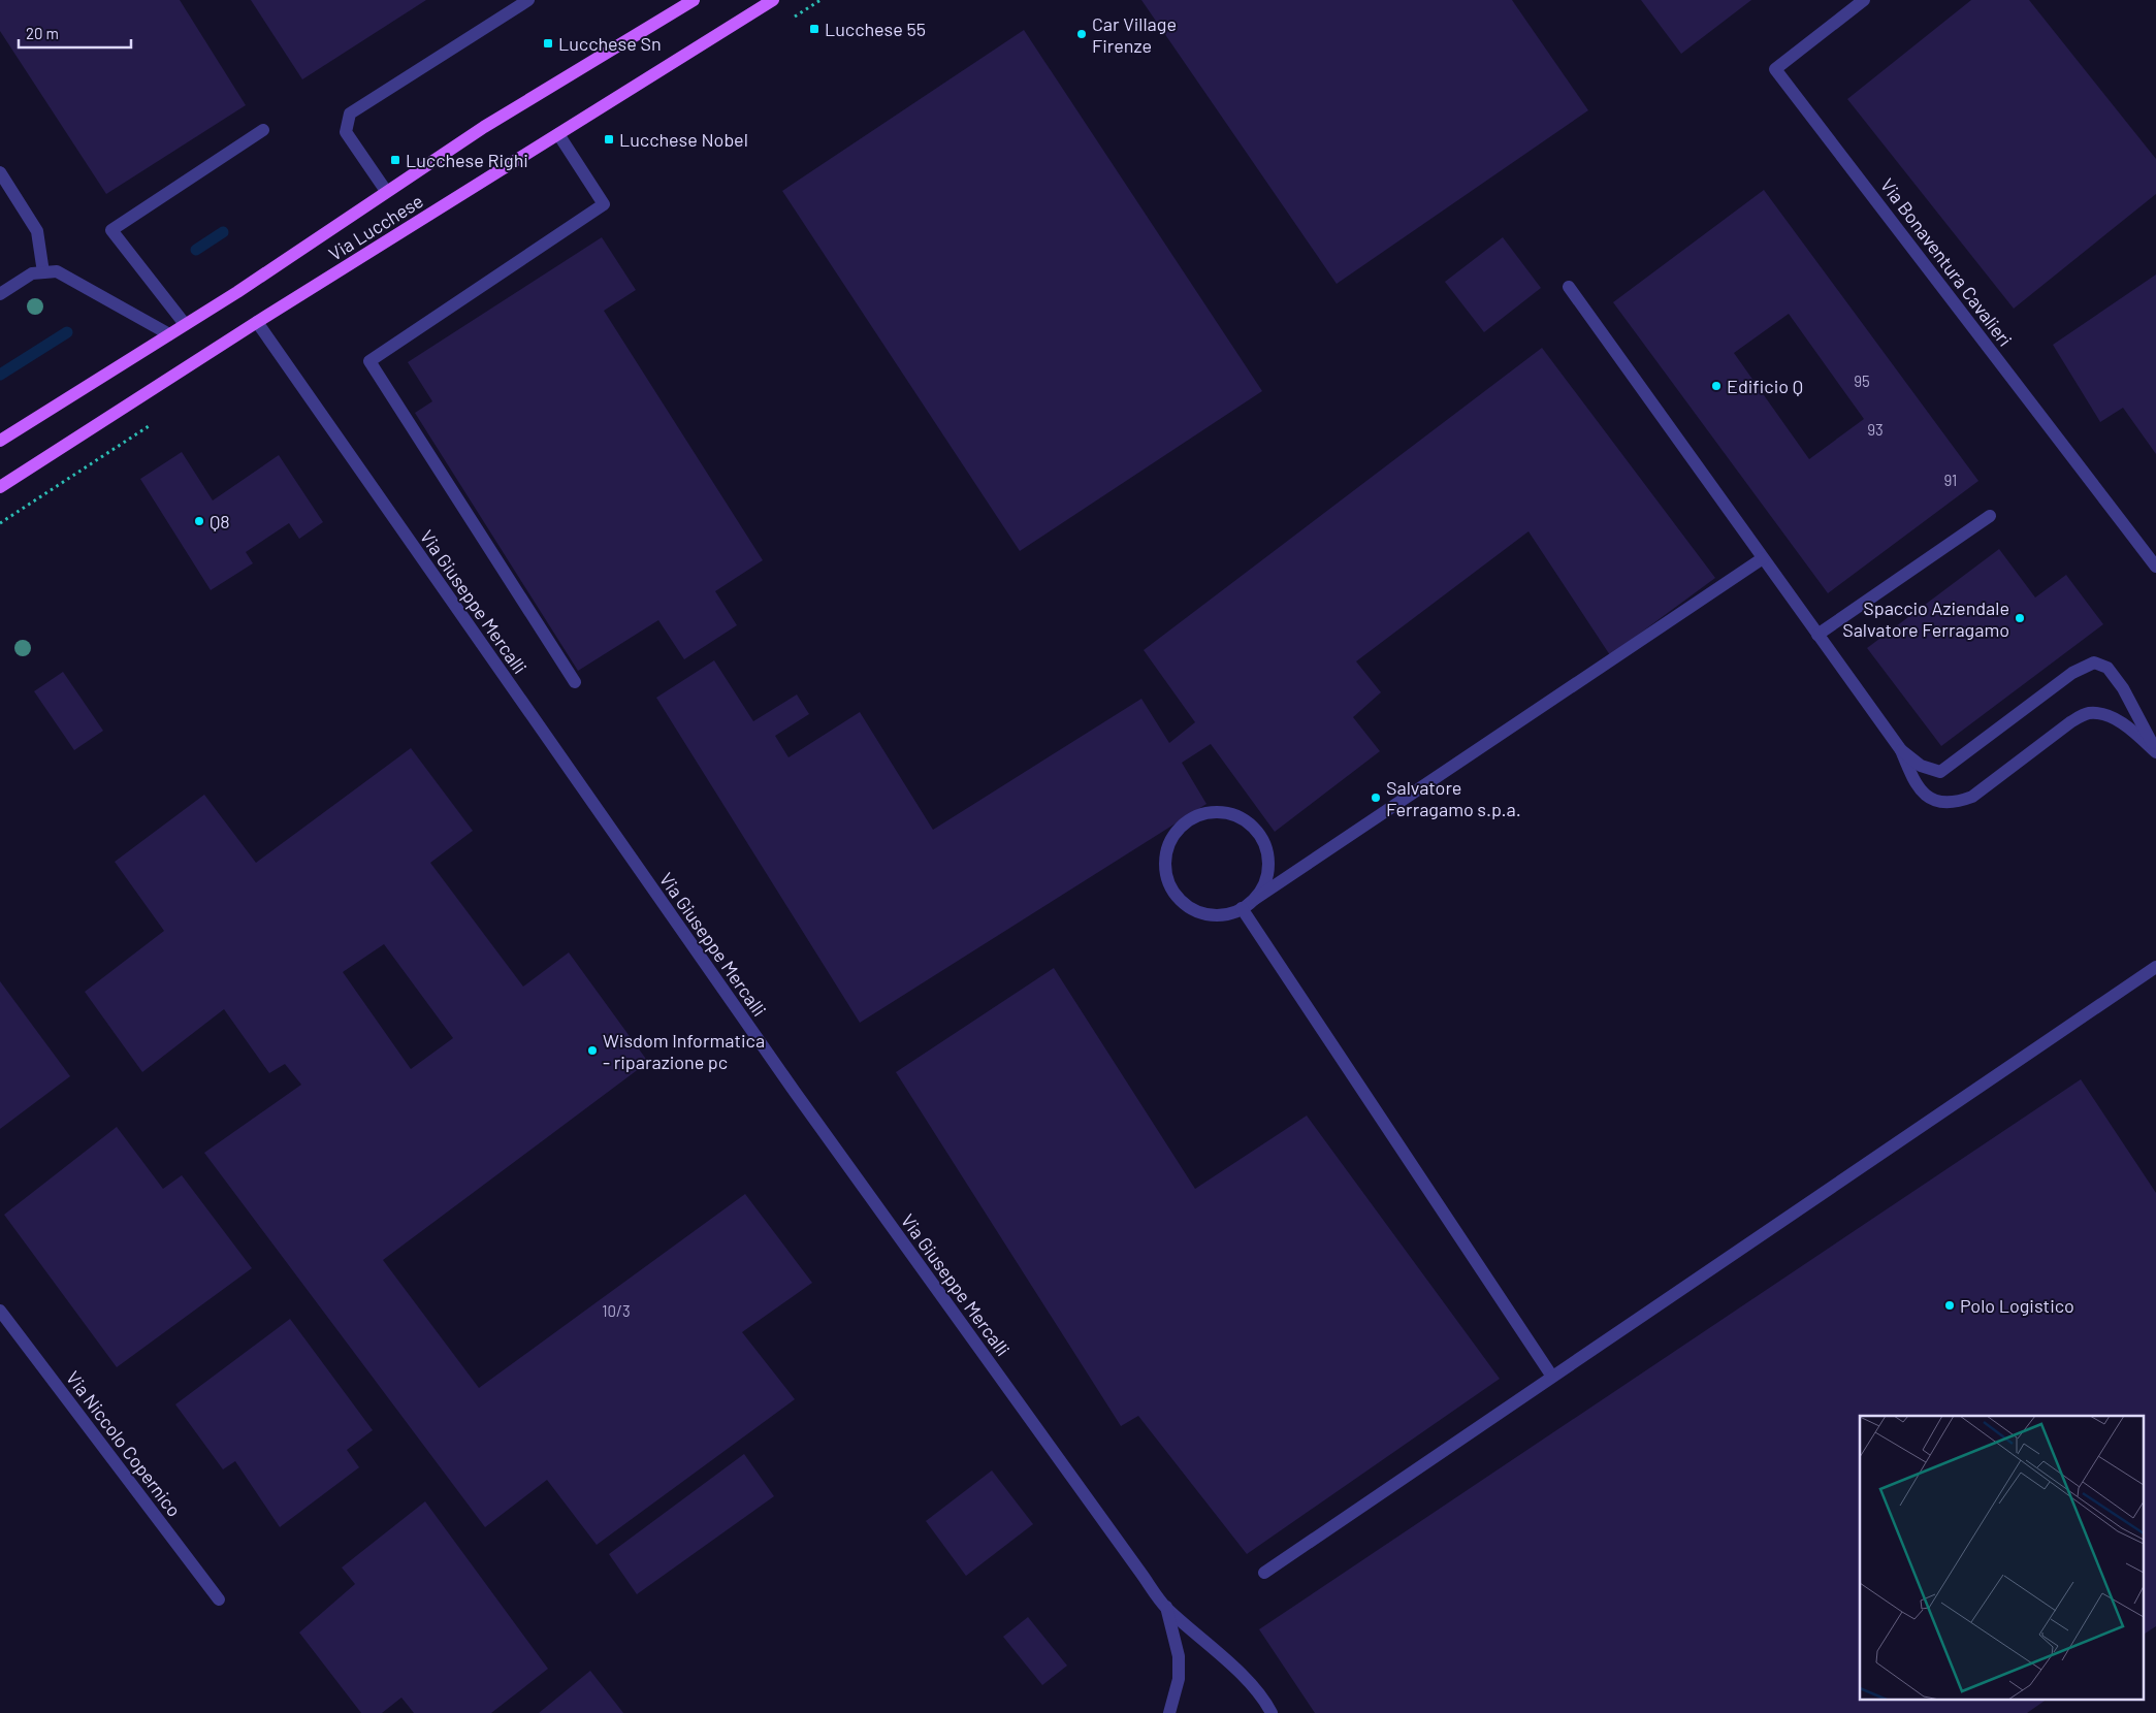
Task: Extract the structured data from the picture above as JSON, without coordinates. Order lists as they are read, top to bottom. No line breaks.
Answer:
{"streets":{"main road":["Via Lucchese"],"street":["Via Bonaventura Cavalieri","Via Giuseppe Mercalli","Via Niccolo Copernico"]},"crossings":[["Via Lucchese","Via Giuseppe Mercalli"]],"places":{"transit":["Lucchese 55","Lucchese Sn","Lucchese Nobel","Lucchese Righi"],"other":["Car Village Firenze","Edificio Q","Q8","Spaccio Aziendale Salvatore Ferragamo","Salvatore Ferragamo s.p.a.","Wisdom Informatica - riparazione pc","Polo Logistico"]},"house_numbers":["95","93","91","10/3"],"scale_bar":"20 m"}
